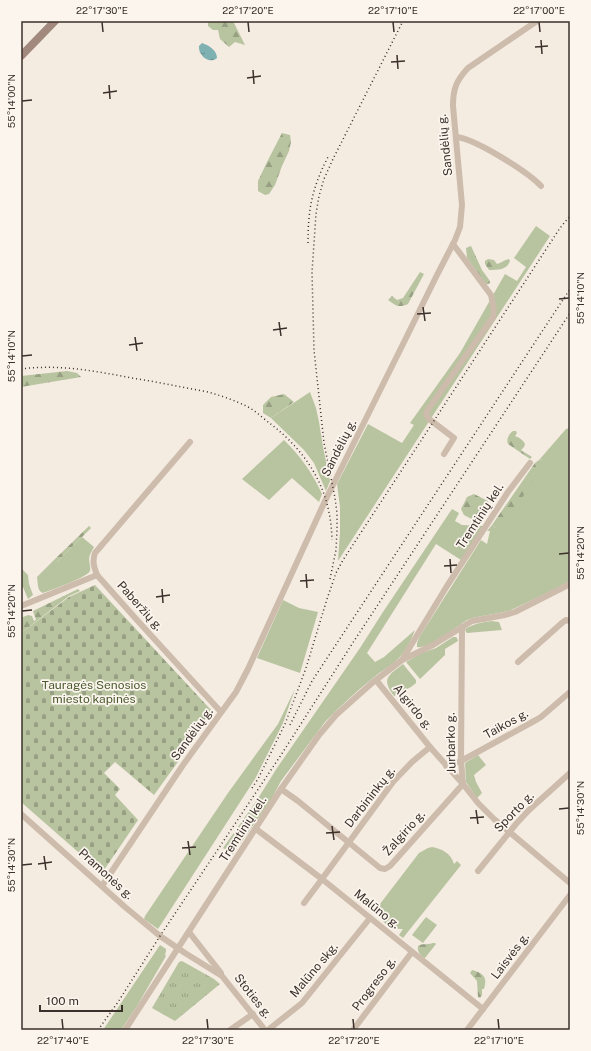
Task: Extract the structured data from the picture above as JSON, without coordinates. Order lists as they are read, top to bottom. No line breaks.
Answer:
{"streets":{"street":["Sandėlių g.","Tremtinių kel.","Paberžių g.","Algirdo g.","Taikos g.","Jurbarko g.","Darbininkų g.","Sporto g.","Žalgirio g.","Pramonės g.","Malūno g.","Laisvės g.","Malūno skg.","Progreso g.","Stoties g."]},"crossings":[["Sandėlių g.","Paberžių g."],["Sandėlių g.","Pramonės g."],["Tremtinių kel.","Algirdo g."],["Tremtinių kel.","Jurbarko g."],["Tremtinių kel.","Žalgirio g."],["Tremtinių kel.","Pramonės g."],["Tremtinių kel.","Malūno g."],["Tremtinių kel.","Stoties g."],["Algirdo g.","Taikos g."],["Algirdo g.","Jurbarko g."],["Algirdo g.","Darbininkų g."],["Algirdo g.","Žalgirio g."],["Taikos g.","Jurbarko g."],["Jurbarko g.","Sporto g."],["Jurbarko g.","Žalgirio g."],["Darbininkų g.","Žalgirio g."],["Darbininkų g.","Malūno g."],["Pramonės g.","Stoties g."],["Malūno g.","Laisvės g."],["Malūno g.","Malūno skg."],["Malūno g.","Progreso g."],["Malūno skg.","Stoties g."]],"parks":["Tauragės Senosios miesto kapinės"],"scale_bar":"100 m","coordinates":["22°17'30\"E","22°17'20\"E","22°17'10\"E","22°17'00\"E","55°14'00\"N","55°14'10\"N","55°14'20\"N","55°14'30\"N","22°17'40\"E"]}
